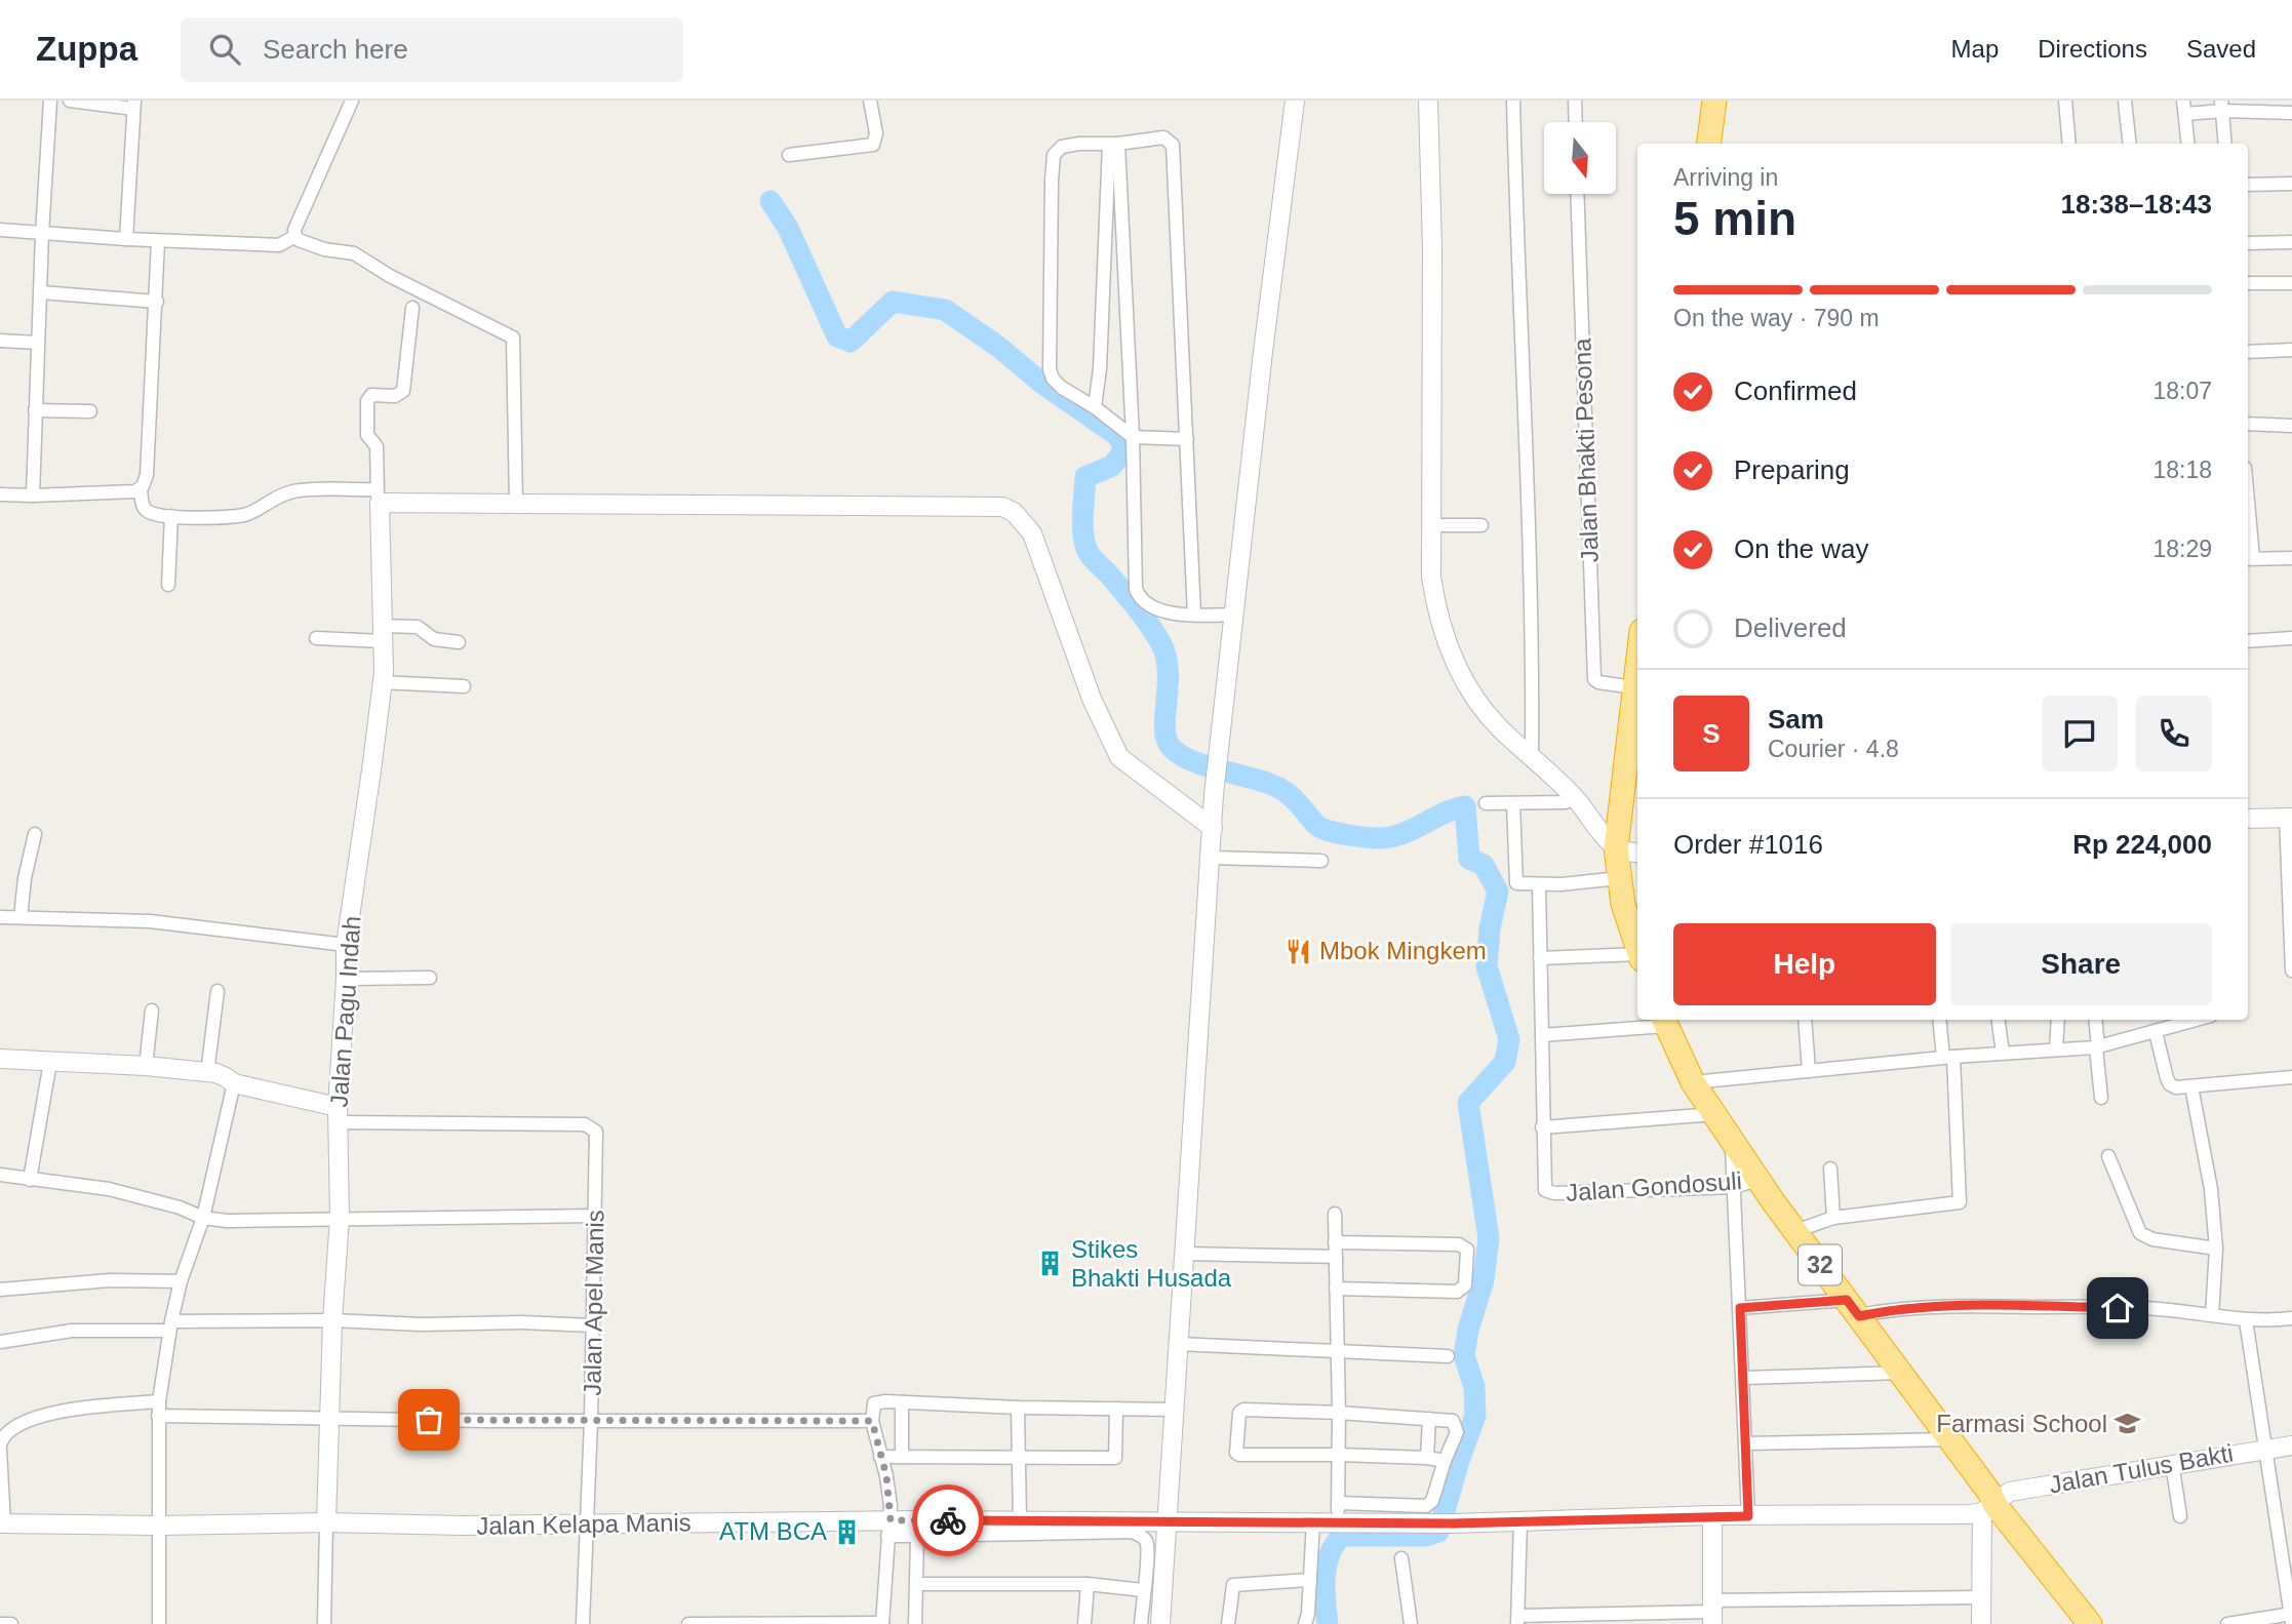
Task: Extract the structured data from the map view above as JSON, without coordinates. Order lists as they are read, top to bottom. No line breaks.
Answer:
{"streets":{"highway":["32"],"street":["Jalan Bhakti Pesona","Jalan Pagu Indah","Jalan Gondosuli","Jalan Apel Manis","Jalan Tulus Bakti","Jalan Kelapa Manis"]},"crossings":[["Jalan Pagu Indah","Jalan Apel Manis"],["Jalan Pagu Indah","Jalan Kelapa Manis"],["Jalan Gondosuli","32"],["32","Jalan Tulus Bakti"],["32","Jalan Kelapa Manis"],["Jalan Apel Manis","Jalan Kelapa Manis"],["Jalan Tulus Bakti","Jalan Kelapa Manis"]],"places":{"restaurant":["Mbok Mingkem"],"building":["Stikes Bhakti Husada","ATM BCA"],"school or university":["Farmasi School"]},"north":"bottom","page":{"header":"Zuppa","search":"Search here","nav":["Map","Directions","Saved"],"heading":["5 min","Arriving in","18:38–18:43"],"panel":["Sam","Courier · 4.8","Order #1016","Rp 224,000"],"bar":"On the way · 790 m","list":[["Confirmed","18:07"],["Preparing","18:18"],["On the way","18:29"],"Delivered"],"round":"S","buttons":["Help","Share"]}}
